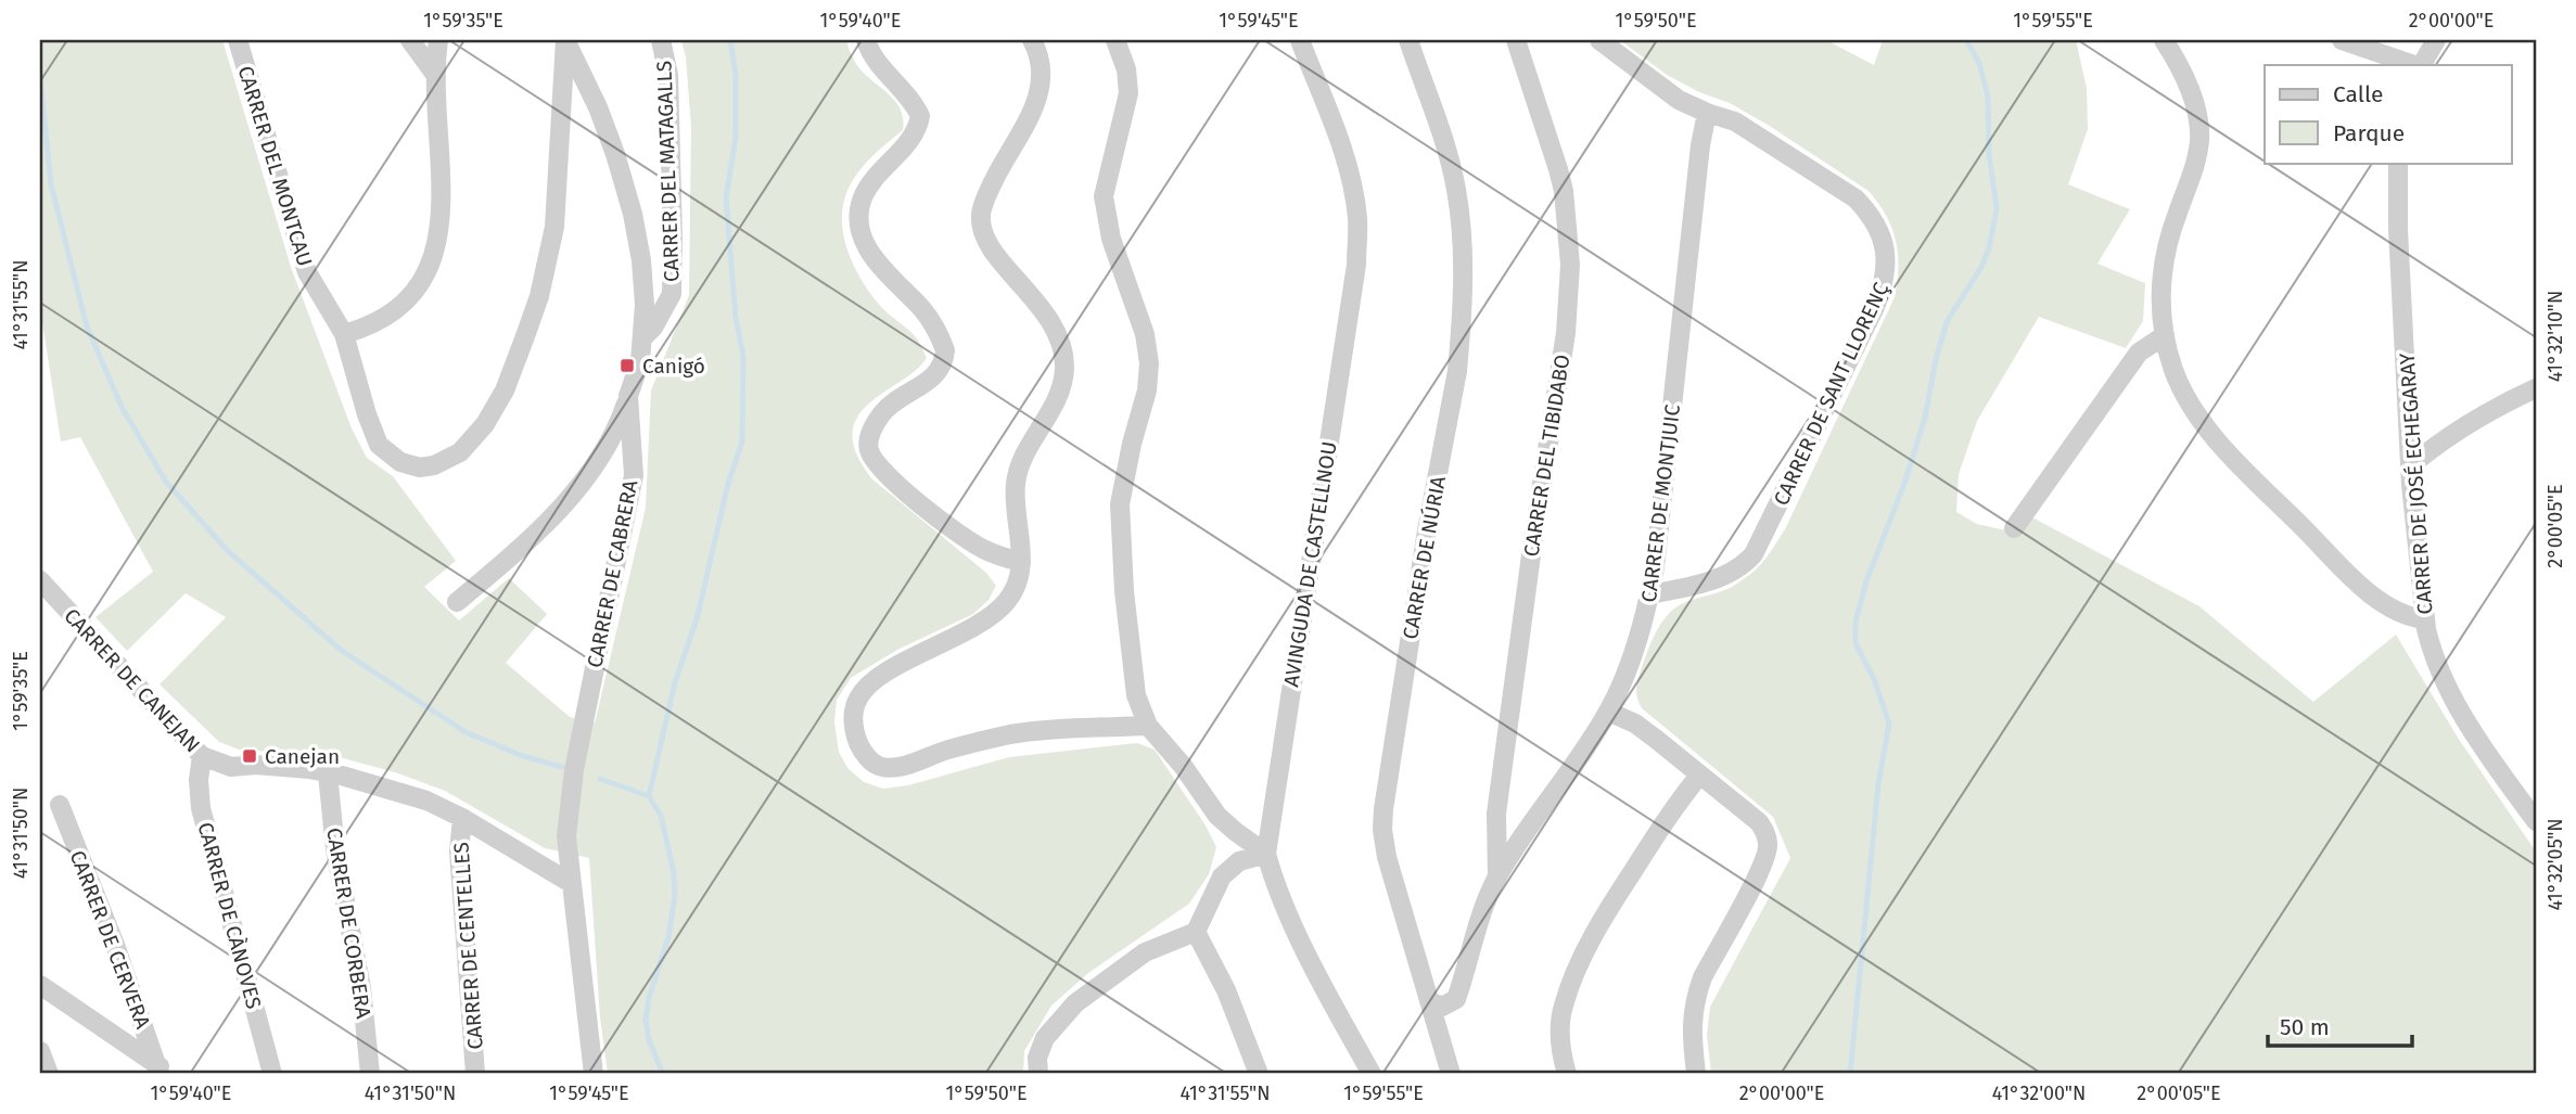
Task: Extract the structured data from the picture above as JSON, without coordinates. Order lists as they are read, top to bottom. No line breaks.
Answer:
{"streets":{"street":["CARRER DEL MONTCAU","CARRER DEL MATAGALLS","CARRER DE SANT LLORENÇ","CARRER DEL TIBIDABO","CARRER DE JOSÉ ECHEGARAY","CARRER DE MONTJUIC","CARRER DE NÚRIA","AVINGUDA DE CASTELLNOU","CARRER DE CABRERA","CARRER DE CANEJAN","CARRER DE CÀNOVES","CARRER DE CORBERA","CARRER DE CERVERA","CARRER DE CENTELLES"]},"crossings":[["CARRER DEL MONTCAU","CARRER DE CABRERA"],["CARRER DEL MATAGALLS","CARRER DE CABRERA"],["CARRER DE SANT LLORENÇ","CARRER DE MONTJUIC"],["CARRER DEL TIBIDABO","CARRER DE MONTJUIC"],["CARRER DE MONTJUIC","CARRER DE NÚRIA"],["CARRER DE CABRERA","CARRER DE CANEJAN"],["CARRER DE CANEJAN","CARRER DE CÀNOVES"],["CARRER DE CANEJAN","CARRER DE CORBERA"],["CARRER DE CANEJAN","CARRER DE CENTELLES"]],"places":{"transit":["Canigó","Canejan"]},"legend":["Calle","Parque"],"scale_bar":"50 m","coordinates":["1°59'35\"E","1°59'40\"E","1°59'45\"E","1°59'50\"E","1°59'55\"E","2°00'00\"E","41°31'55\"N","41°32'10\"N","2°00'05\"E","41°31'50\"N","41°32'05\"N","41°32'00\"N"]}
